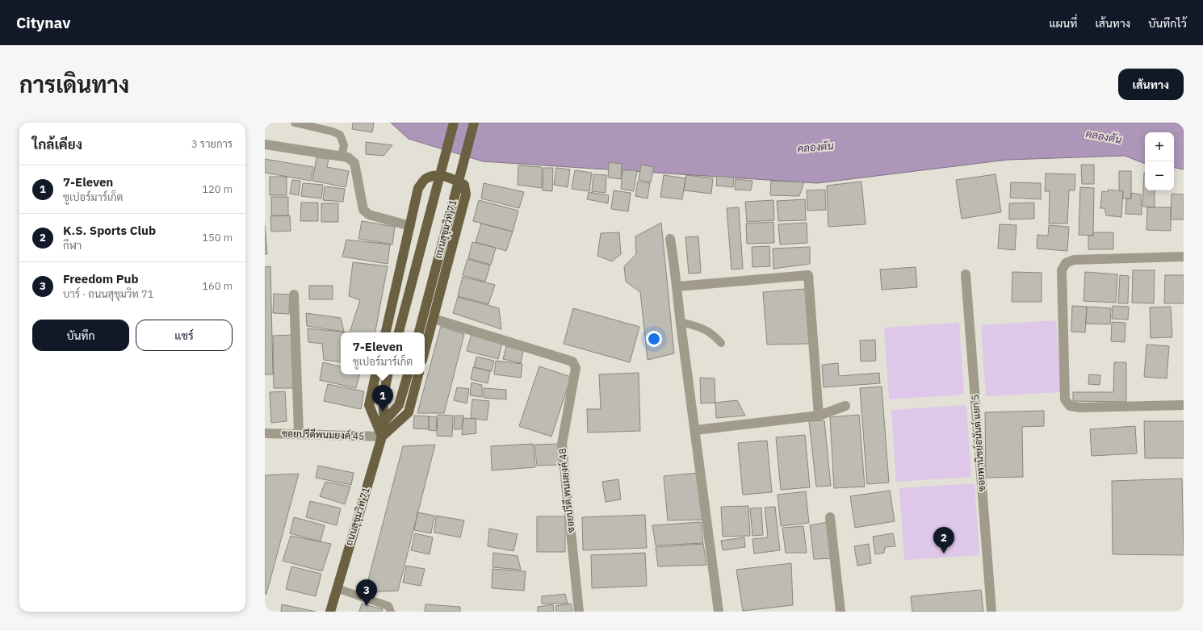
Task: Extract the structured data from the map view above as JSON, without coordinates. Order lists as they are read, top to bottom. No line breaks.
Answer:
{"streets":{"main road":["ถนนสุขุมวิท 71"],"street":["ซอยปรีดีพนมยงค์ 45","ซอยพานิชย์อนันต์ แยก 5","ซอยปรีดี พนมยงค์ 48"]},"crossings":[["ถนนสุขุมวิท 71","ซอยปรีดีพนมยงค์ 45"]],"water":["คลองตัน"],"page":{"header":"Citynav","nav":["แผนที่","เส้นทาง","บันทึกไว้"],"title":"การเดินทาง","buttons":["เส้นทาง",["บันทึก","แชร์"]],"heading":["ใกล้เคียง","3 รายการ"],"map_buttons":["+","−"],"list":[{"mark":"1","name":"7-Eleven","note":"ซูเปอร์มาร์เก็ต","value":"120 m"},{"mark":"2","name":"K.S. Sports Club","note":"กีฬา","value":"150 m"},{"mark":"3","name":"Freedom Pub","note":"บาร์ · ถนนสุขุมวิท 71","value":"160 m"}],"popup":["7-Eleven","ซูเปอร์มาร์เก็ต"],"pins":["1","2","3"]}}
